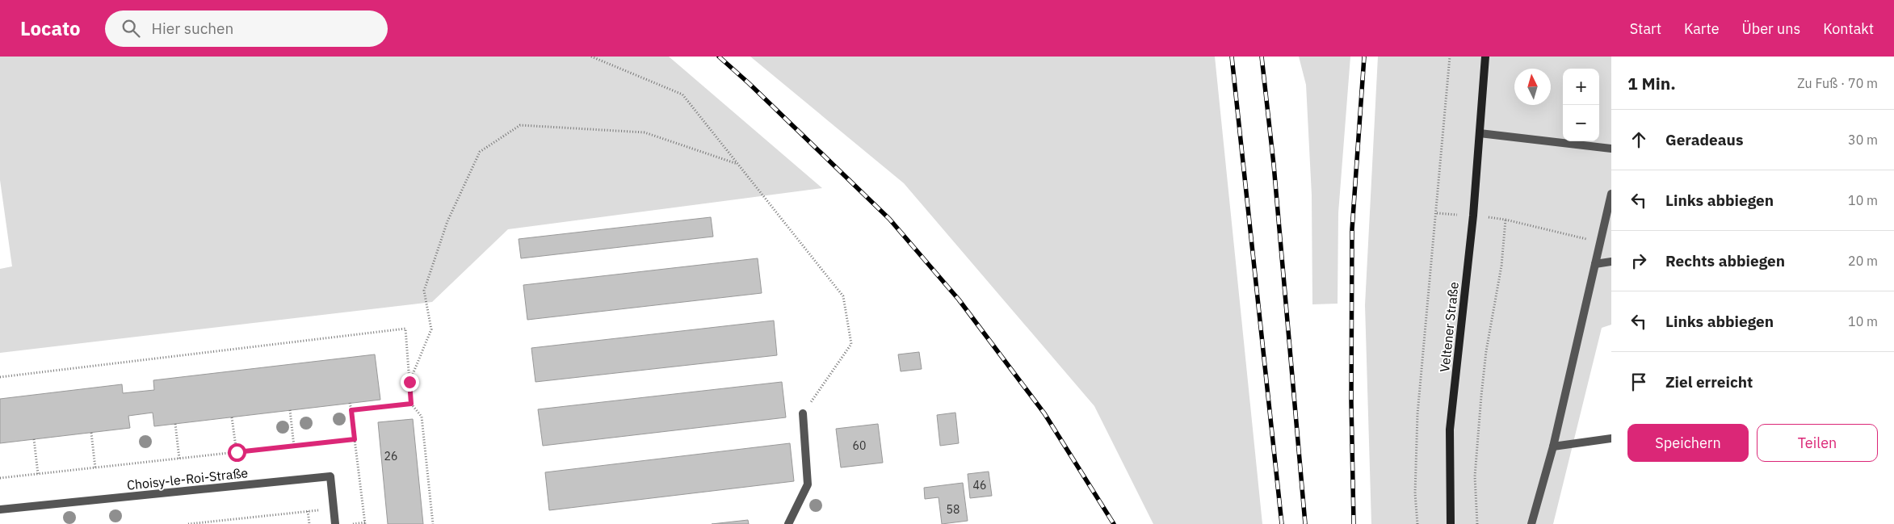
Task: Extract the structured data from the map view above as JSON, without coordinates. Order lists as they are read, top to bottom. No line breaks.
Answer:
{"streets":{"main road":["Veltener Straße"],"street":["Choisy-le-Roi-Straße"]},"house_numbers":["60","26","46","58"],"north":"top","page":{"header":"Locato","search":"Hier suchen","nav":["Start","Karte","Über uns","Kontakt"],"heading":["1 Min.","Zu Fuß · 70 m"],"map_buttons":["+","−"],"list":[["Geradeaus","30 m"],["Links abbiegen","10 m"],["Rechts abbiegen","20 m"],["Links abbiegen","10 m"],"Ziel erreicht"],"buttons":["Speichern","Teilen"]}}
